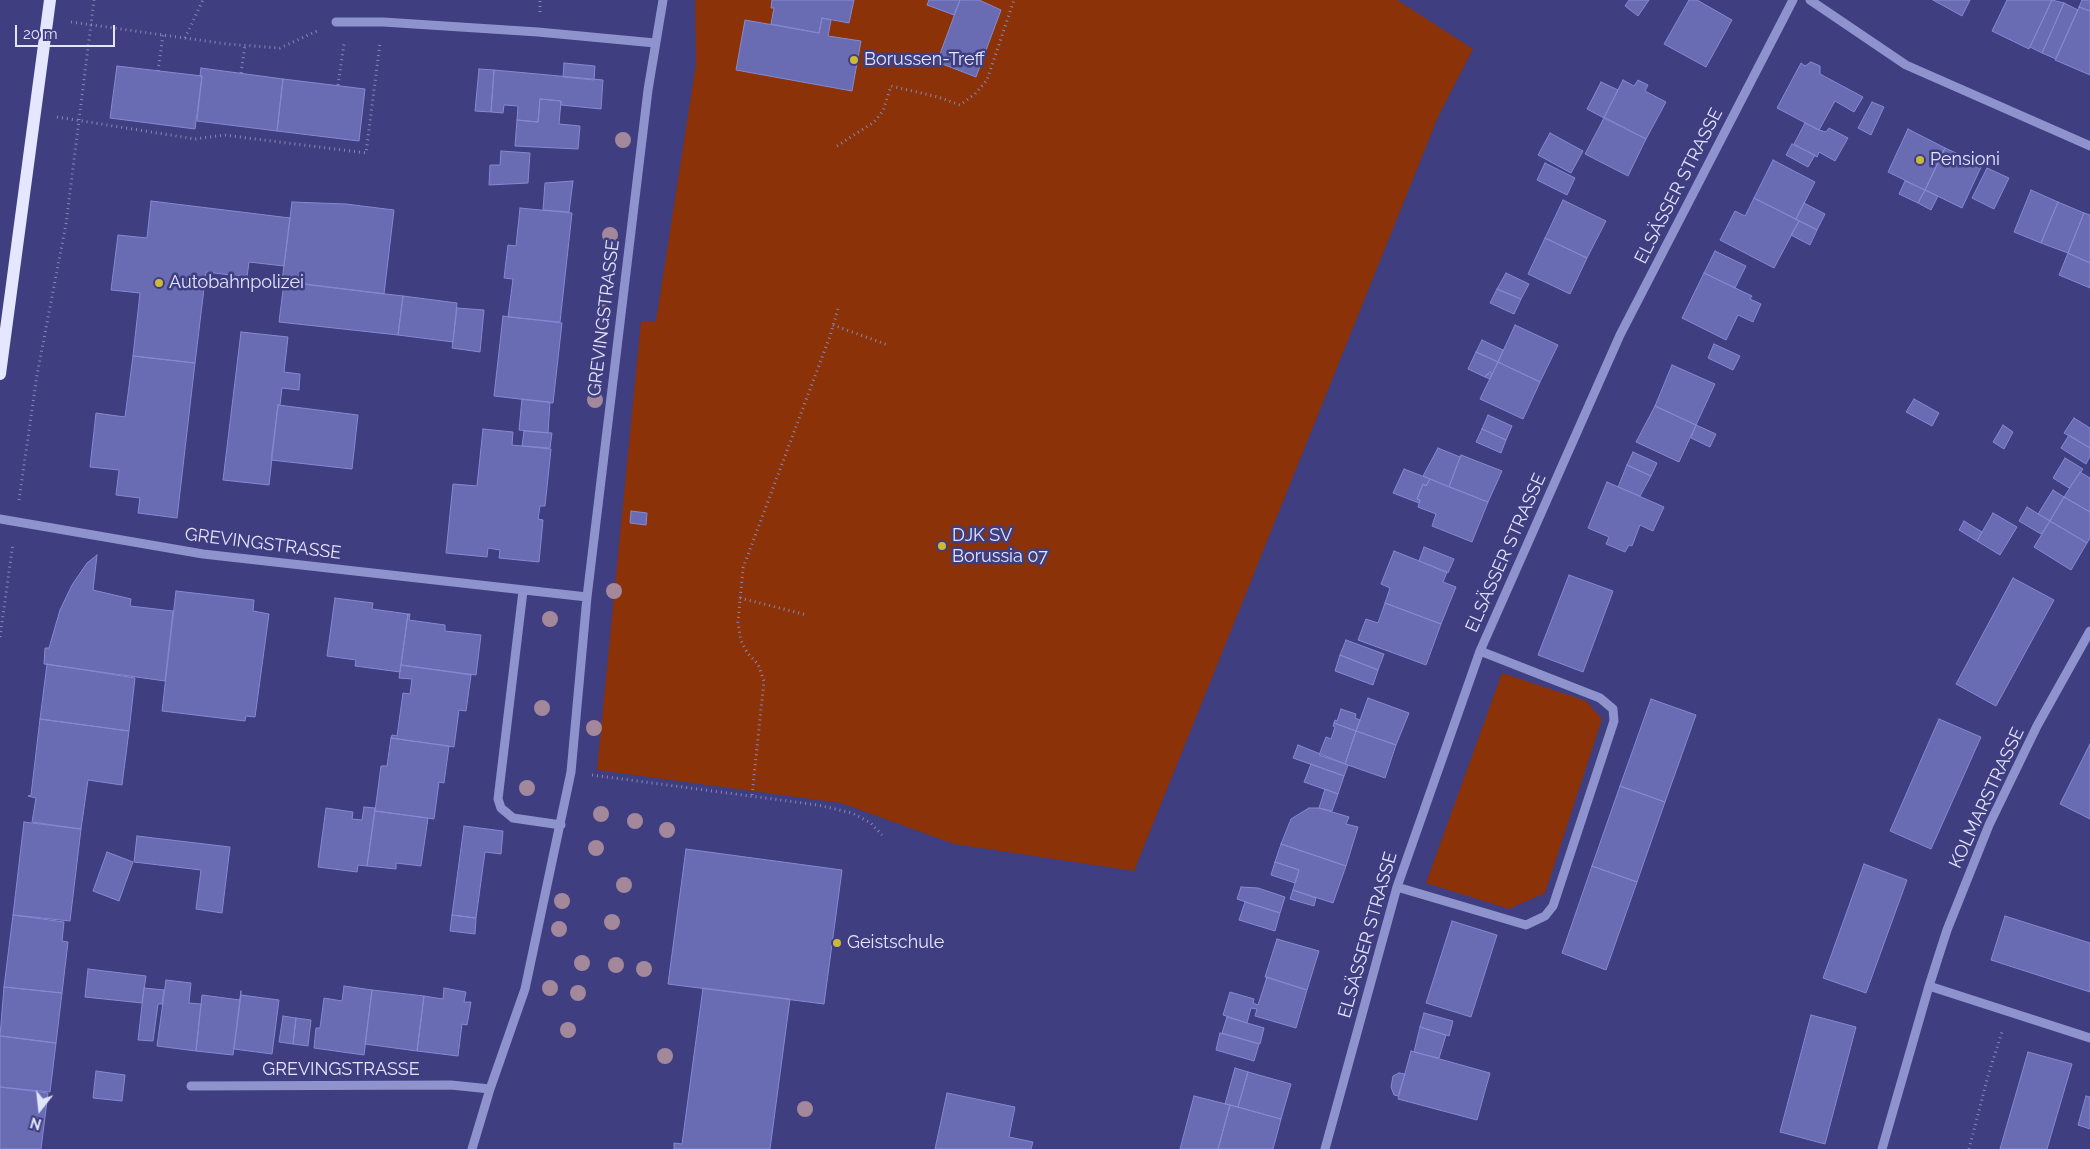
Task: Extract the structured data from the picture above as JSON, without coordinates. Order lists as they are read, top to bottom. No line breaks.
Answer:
{"streets":{"street":["ELSÄSSER STRASSE","GREVINGSTRASSE","KOLMARSTRASSE"]},"places":["Borussen-Treff","Pensioni","Autobahnpolizei","DJK SV Borussia 07","Geistschule"],"scale_bar":"20 m","north":"bottom"}
